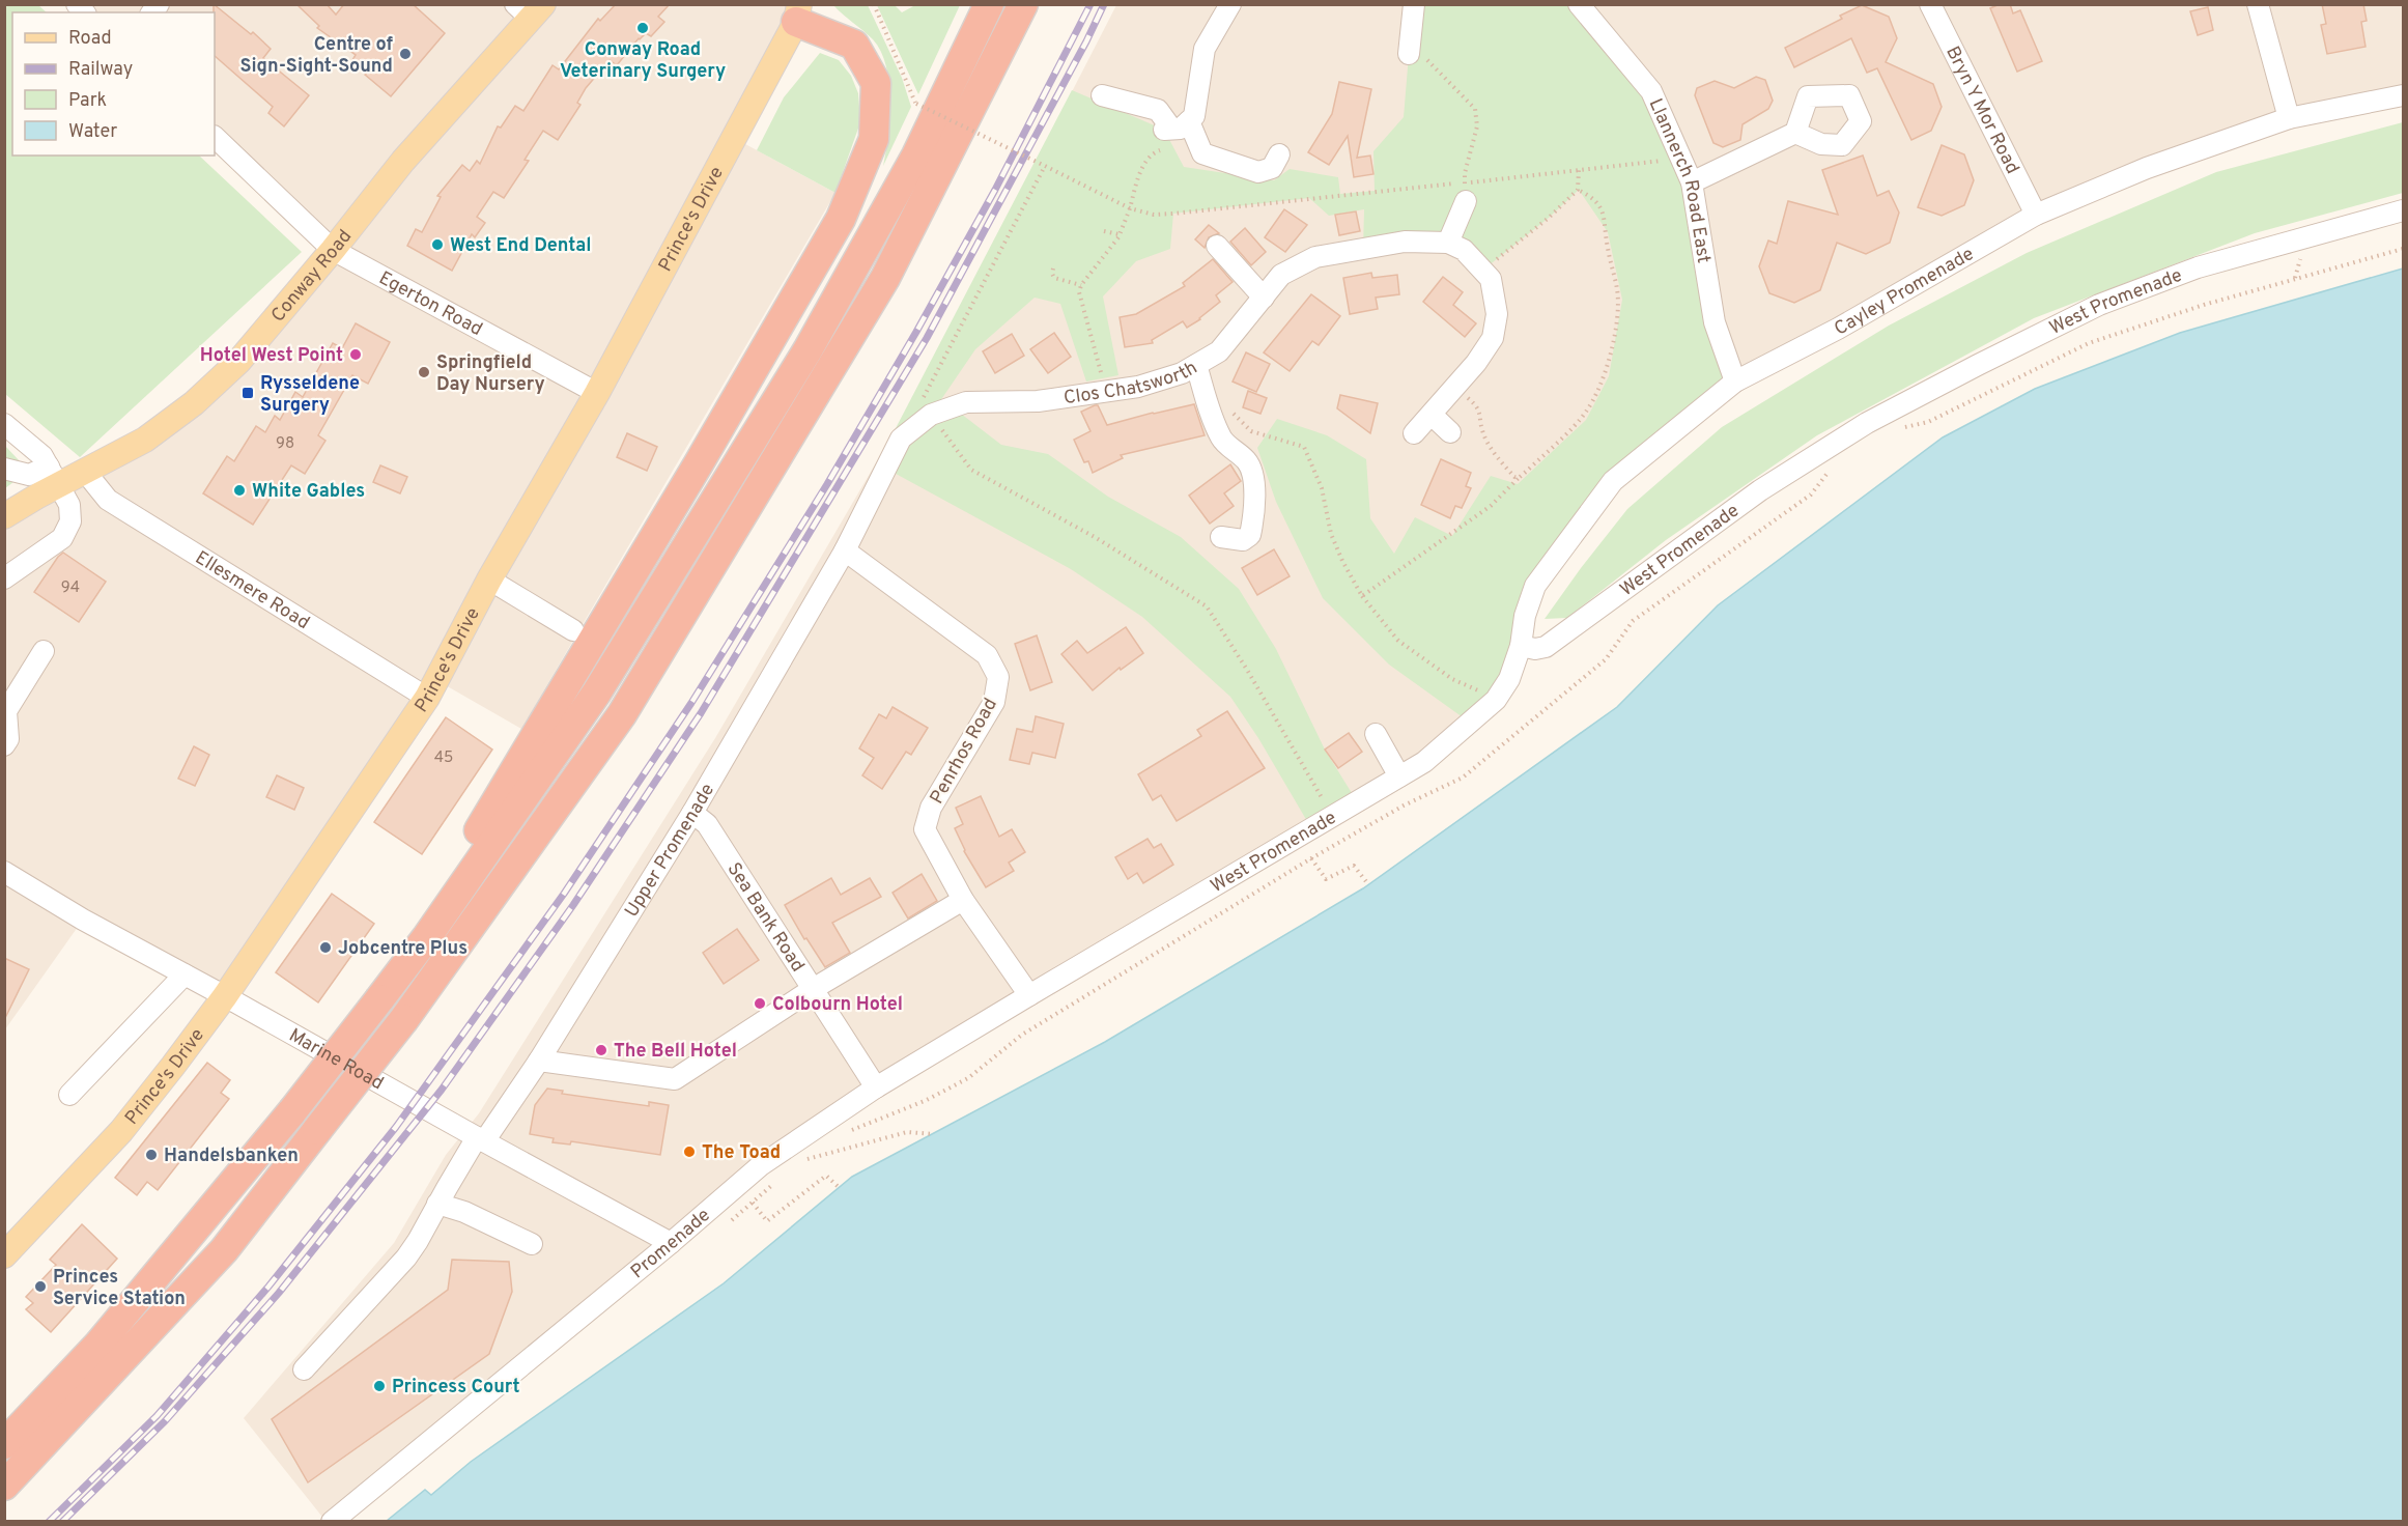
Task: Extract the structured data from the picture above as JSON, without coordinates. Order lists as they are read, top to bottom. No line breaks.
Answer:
{"streets":{"main road":["Prince's Drive","Conway Road"],"street":["Bryn Y Mor Road","Llannerch Road East","Cayley Promenade","West Promenade","Egerton Road","Clos Chatsworth","Ellesmere Road","Penrhos Road","Upper Promenade","Sea Bank Road","Marine Road","Promenade"]},"crossings":[["Bryn Y Mor Road","Cayley Promenade"],["Llannerch Road East","Cayley Promenade"],["Prince's Drive","Egerton Road"],["Prince's Drive","Ellesmere Road"],["Prince's Drive","Marine Road"],["Conway Road","Egerton Road"],["Conway Road","Ellesmere Road"],["Cayley Promenade","West Promenade"],["West Promenade","Penrhos Road"],["West Promenade","Promenade"],["Clos Chatsworth","Penrhos Road"],["Clos Chatsworth","Upper Promenade"],["Penrhos Road","Upper Promenade"],["Penrhos Road","Promenade"],["Upper Promenade","Sea Bank Road"],["Upper Promenade","Marine Road"],["Sea Bank Road","Promenade"],["Marine Road","Promenade"]],"places":{"other":["Conway Road Veterinary Surgery","Centre of Sign-Sight-Sound","West End Dental","Hotel West Point","Springfield Day Nursery","White Gables","Jobcentre Plus","Colbourn Hotel","The Bell Hotel","The Toad","Handelsbanken","Princes Service Station","Princess Court"],"transit":["Rysseldene Surgery"]},"house_numbers":["98","94","45"],"legend":["Road","Railway","Park","Water"]}
